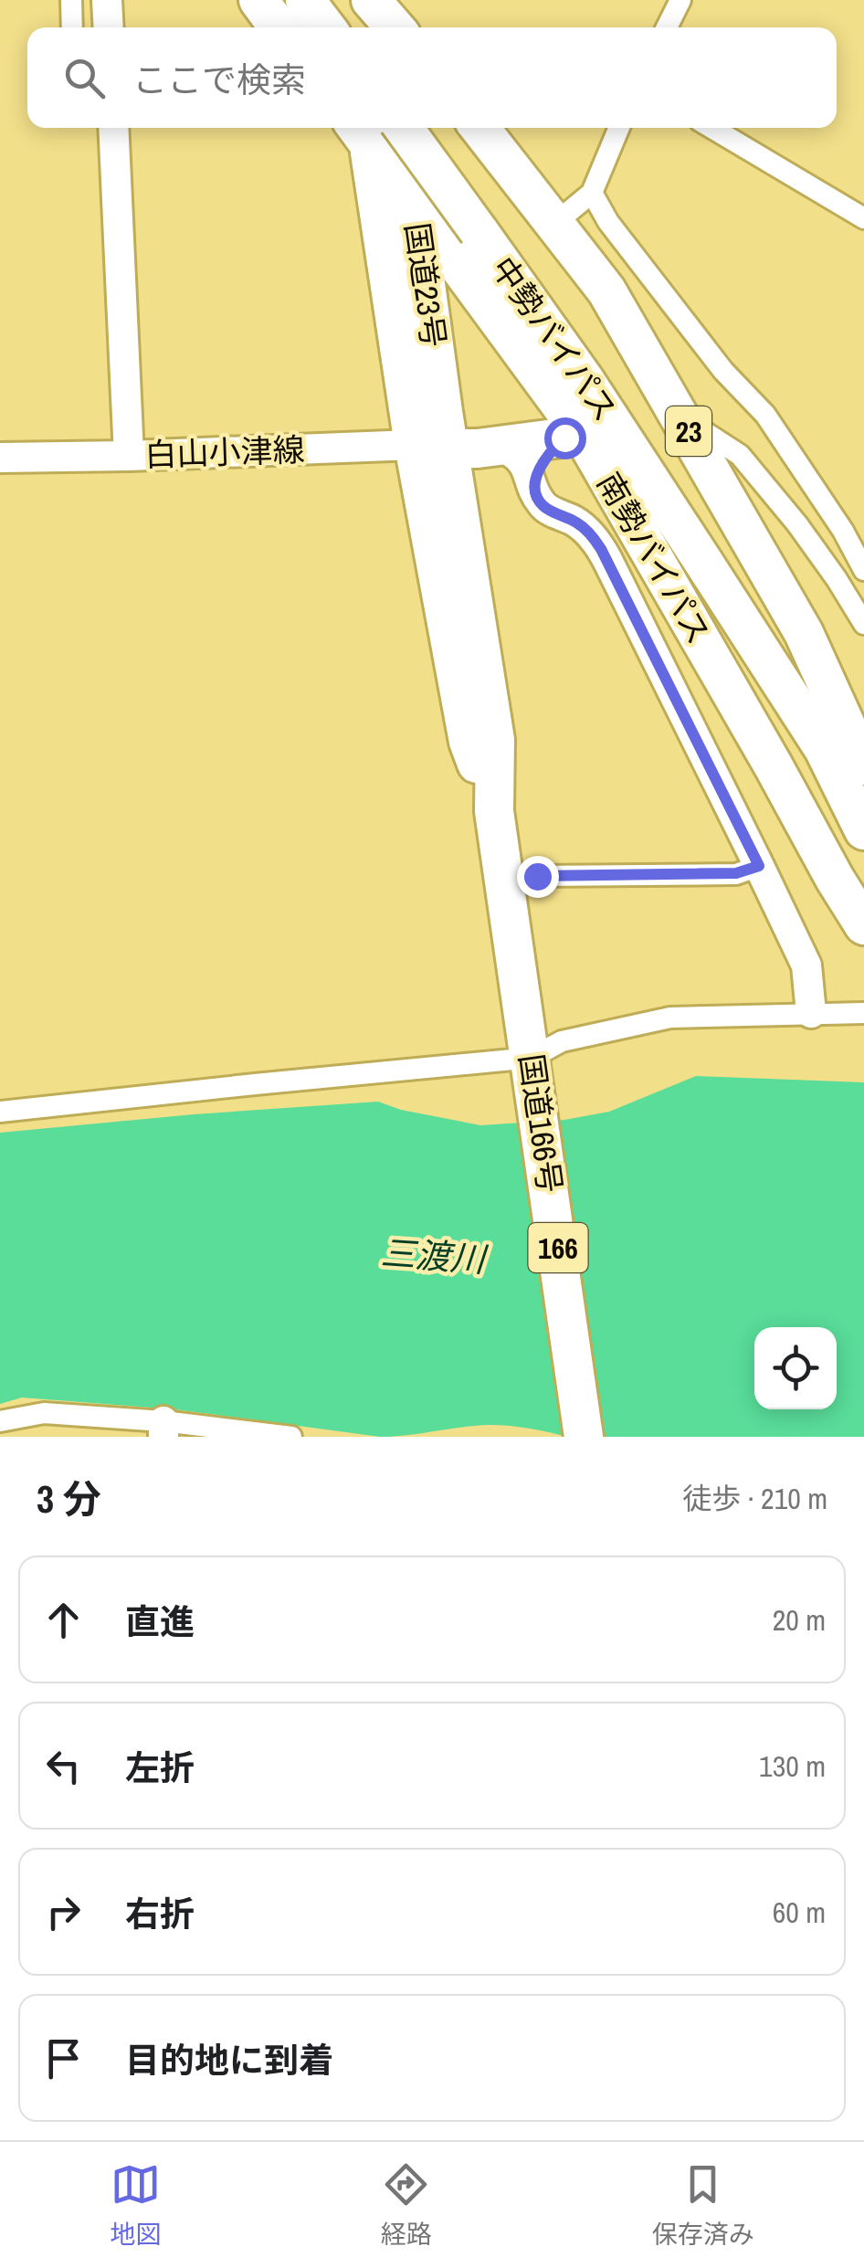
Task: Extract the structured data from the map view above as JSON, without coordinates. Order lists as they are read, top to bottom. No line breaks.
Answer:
{"streets":{"highway":["国道23号","中勢バイパス","23","南勢バイパス","国道166号","166"],"street":["白山小津線"]},"crossings":[["国道23号","白山小津線"],["国道23号","南勢バイパス"],["国道23号","国道166号"],["白山小津線","国道166号"]],"water":["三渡川"],"page":{"search":"ここで検索","heading":["3 分","徒歩 · 210 m"],"list":[["直進","20 m"],["左折","130 m"],["右折","60 m"],"目的地に到着"],"nav":["地図","経路","保存済み"]}}
